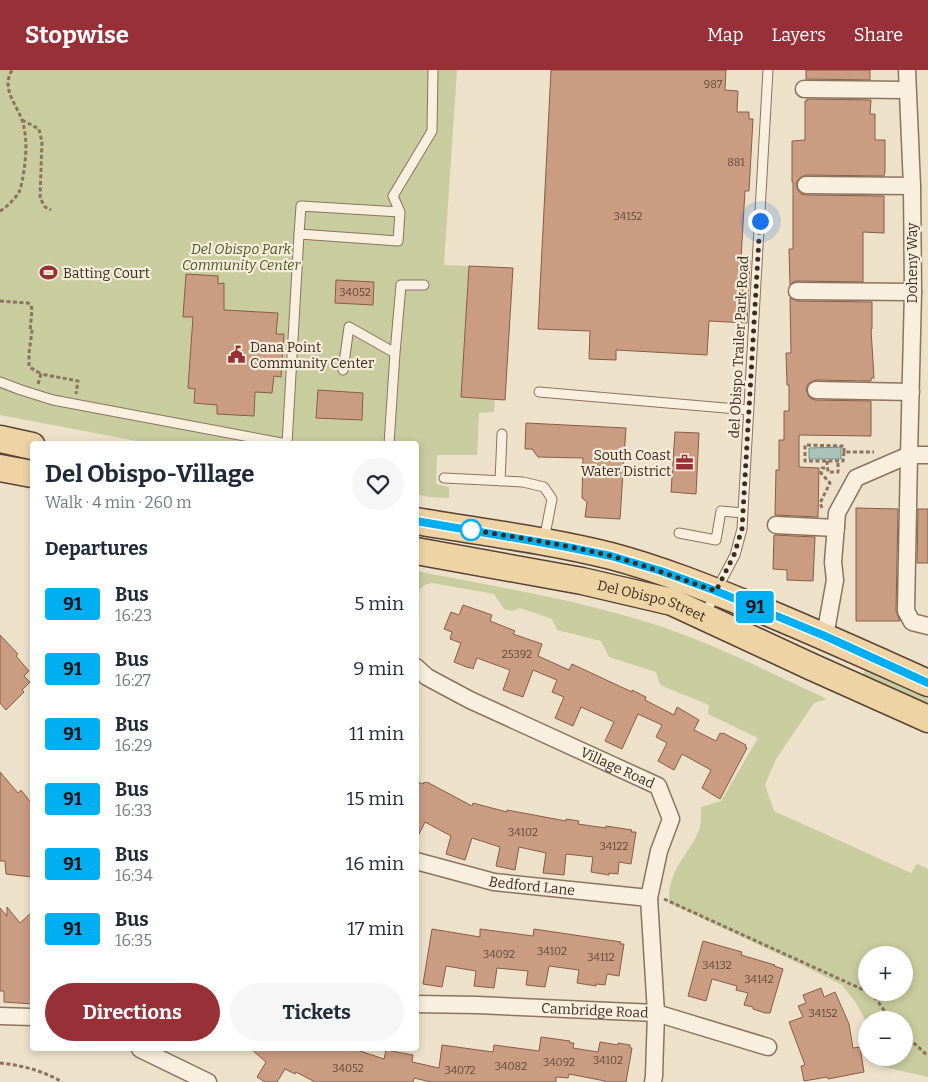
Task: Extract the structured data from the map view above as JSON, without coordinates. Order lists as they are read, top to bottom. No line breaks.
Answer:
{"streets":{"main road":["Del Obispo Street"],"street":["Doheny Way","Village Road","Bedford Lane","Cambridge Road"],"lane":["del Obispo Trailer Park Road"]},"crossings":[["del Obispo Trailer Park Road","Del Obispo Street"],["Village Road","Bedford Lane"],["Village Road","Cambridge Road"]],"parks":["Del Obispo Park Community Center"],"places":{"sports":["Batting Court"],"public building":["Dana Point Community Center"],"office":["South Coast Water District"]},"lines":["bus line 91"],"house_numbers":["987","881","34152","34052","25392","34102","34122","34102","34092","34112","34132","34142","34152","34102","34092","34082","34052","34072"],"page":{"header":"Stopwise","nav":["Map","Layers","Share"],"on_map":"91","heading":[["Del Obispo-Village","Walk · 4 min · 260 m"],"Departures"],"list":[{"mark":"91","name":"Bus","note":"16:23","value":"5 min"},{"mark":"91","name":"Bus","note":"16:27","value":"9 min"},{"mark":"91","name":"Bus","note":"16:29","value":"11 min"},{"mark":"91","name":"Bus","note":"16:33","value":"15 min"},{"mark":"91","name":"Bus","note":"16:34","value":"16 min"},{"mark":"91","name":"Bus","note":"16:35","value":"17 min"}],"map_buttons":["+","−"],"buttons":["Directions","Tickets"]}}
